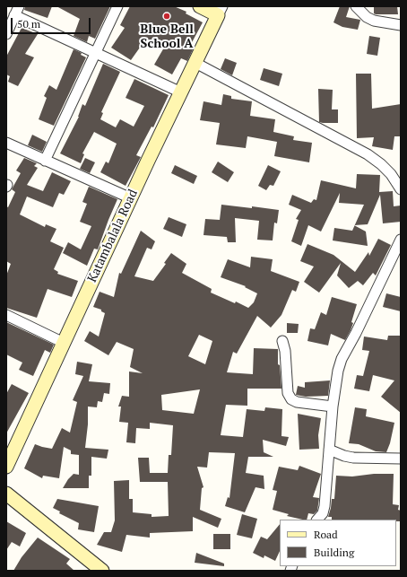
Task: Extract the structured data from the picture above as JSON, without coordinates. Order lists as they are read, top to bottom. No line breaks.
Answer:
{"streets":{"main road":["Katambalala Road"]},"places":["Blue Bell School A"],"legend":["Road","Building"],"scale_bar":"50 m"}
